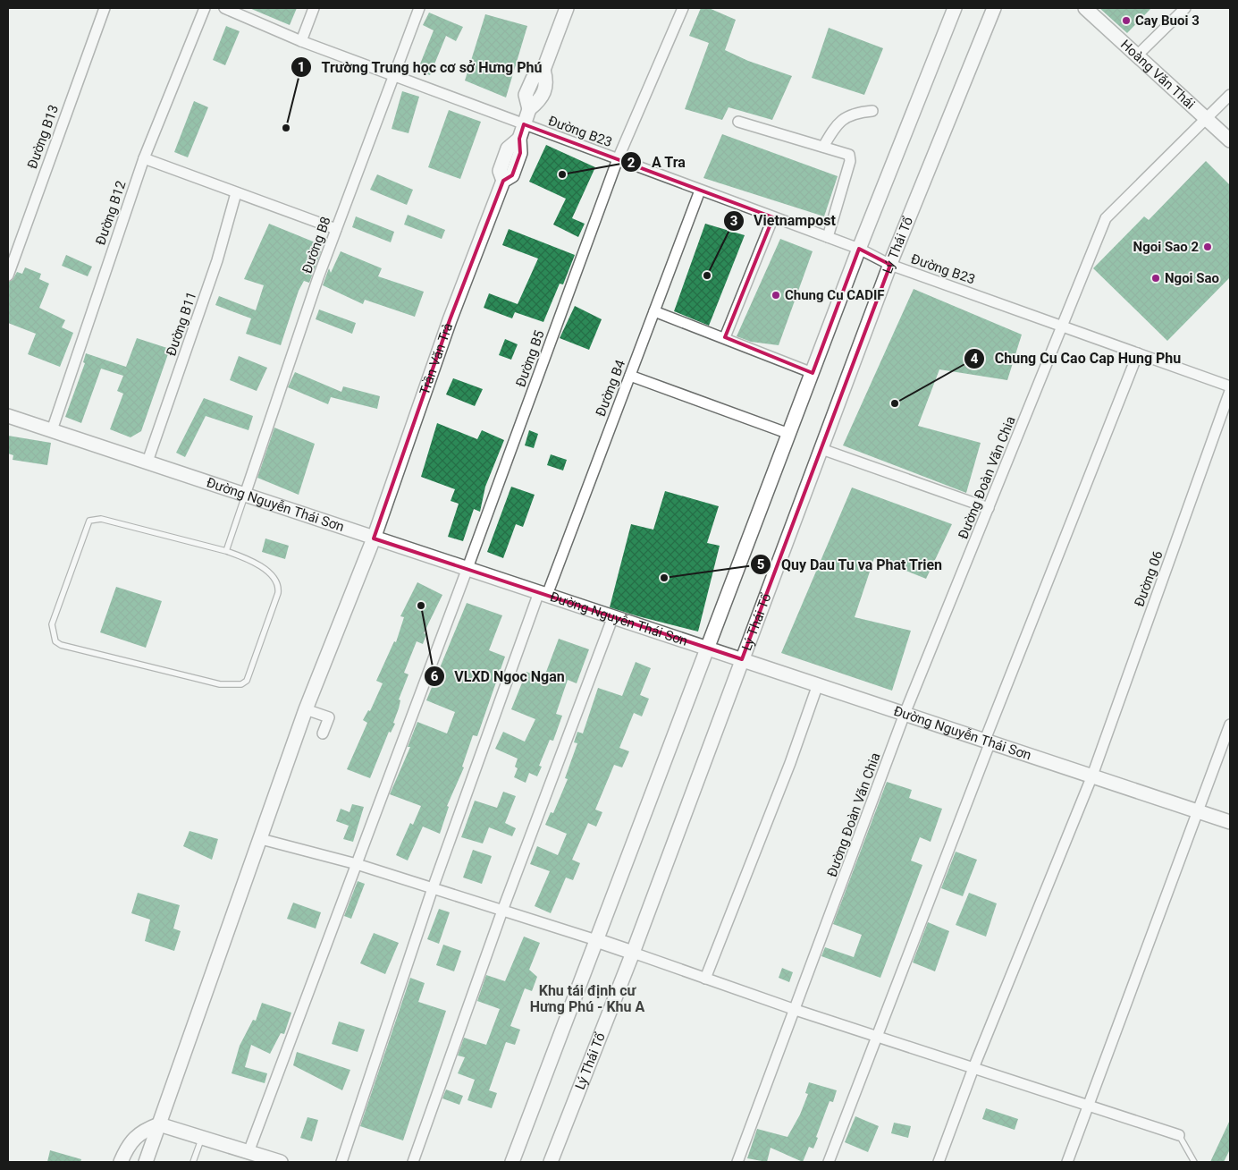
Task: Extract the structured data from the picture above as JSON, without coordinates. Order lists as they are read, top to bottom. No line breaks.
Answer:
{"streets":{"street":["Hoàng Văn Thái","Đường B23","Đường B13","Đường B12","Đường B8","Lý Thái Tổ","Đường B11","Trần Văn Trà","Đường B5","Đường B4","Đường Đoàn Văn Chia","Đường Nguyễn Thái Sơn","Đường 06"]},"crossings":[["Hoàng Văn Thái","Đường Đoàn Văn Chia"],["Đường B23","Đường B8"],["Đường B23","Lý Thái Tổ"],["Đường B23","Trần Văn Trà"],["Đường B23","Đường B5"],["Đường B23","Đường B4"],["Đường B23","Đường Đoàn Văn Chia"],["Đường B12","Đường Nguyễn Thái Sơn"],["Đường B8","Đường Nguyễn Thái Sơn"],["Lý Thái Tổ","Đường Nguyễn Thái Sơn"],["Đường B11","Đường Nguyễn Thái Sơn"],["Trần Văn Trà","Đường Nguyễn Thái Sơn"],["Đường B5","Đường Nguyễn Thái Sơn"],["Đường B4","Đường Nguyễn Thái Sơn"],["Đường Đoàn Văn Chia","Đường Nguyễn Thái Sơn"],["Đường Nguyễn Thái Sơn","Đường 06"]],"districts":["Khu tái định cư Hưng Phú - Khu A"],"places":["Cay Buoi 3","Trường Trung học cơ sở Hưng Phú","A Tra","Ngoi Sao 2","Vietnampost","Ngoi Sao","Chung Cu CADIF","Chung Cu Cao Cap Hung Phu","Quy Dau Tu va Phat Trien","VLXD Ngoc Ngan"]}
